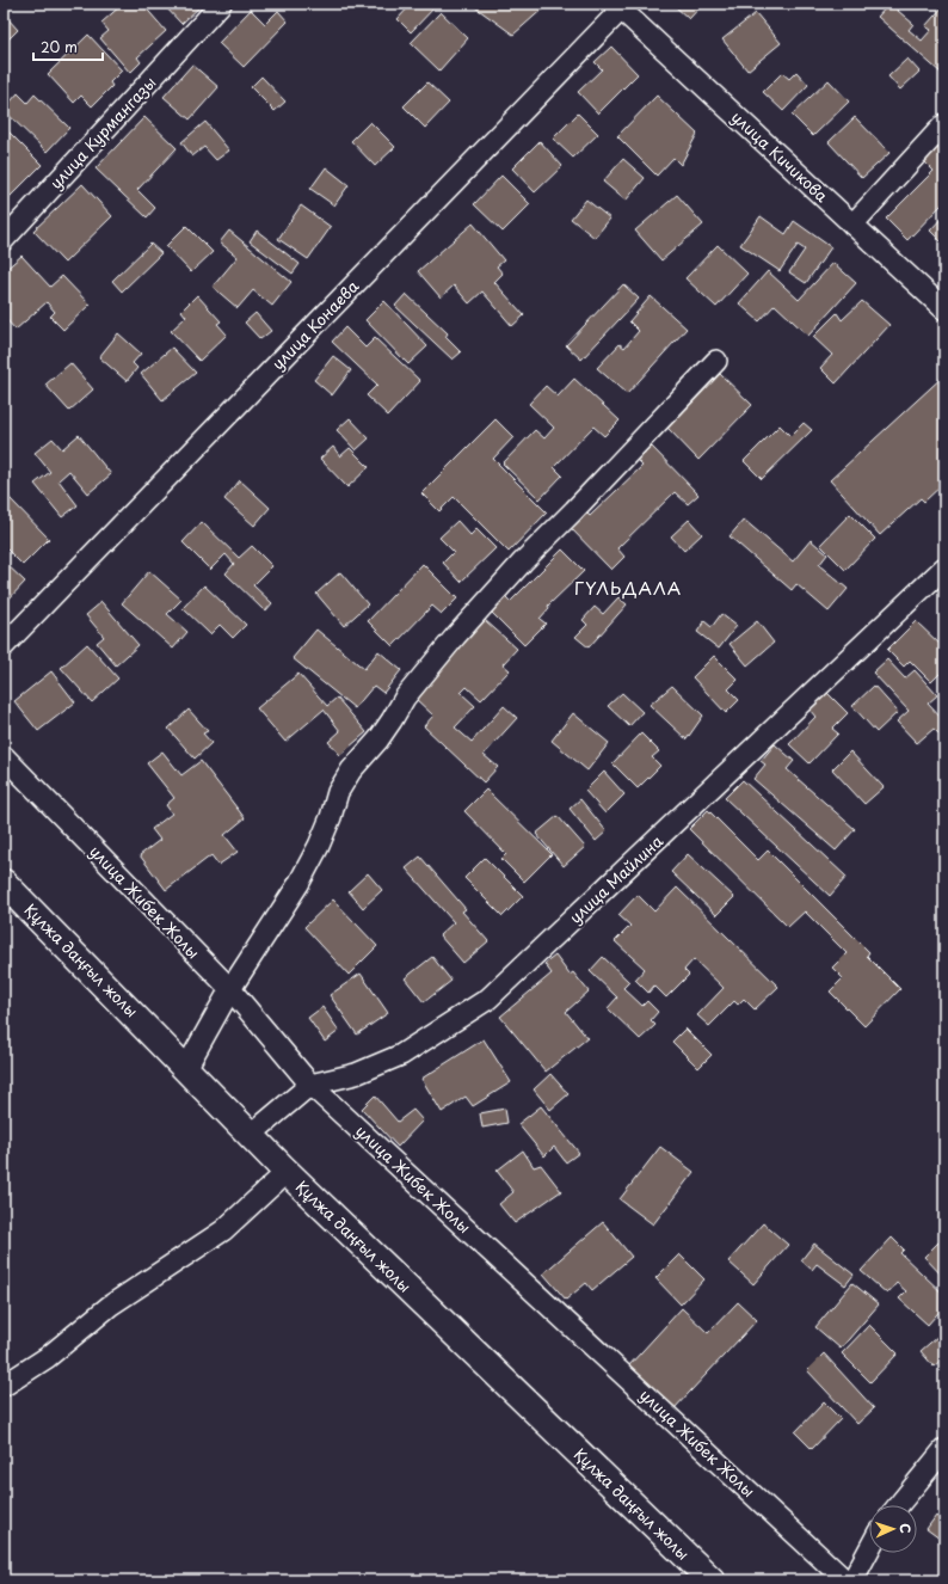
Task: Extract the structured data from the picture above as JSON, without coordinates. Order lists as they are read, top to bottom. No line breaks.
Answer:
{"streets":{"main road":["Құлжа даңғыл жолы"],"street":["улица Курмангазы","улица Кичикова","улица Конаева","улица Майлина","улица Жибек Жолы"]},"crossings":[["улица Кичикова","улица Конаева"],["улица Майлина","улица Жибек Жолы"],["улица Майлина","Құлжа даңғыл жолы"]],"districts":["ГҮЛЬДАЛА"],"scale_bar":"20 m","north":"right"}
